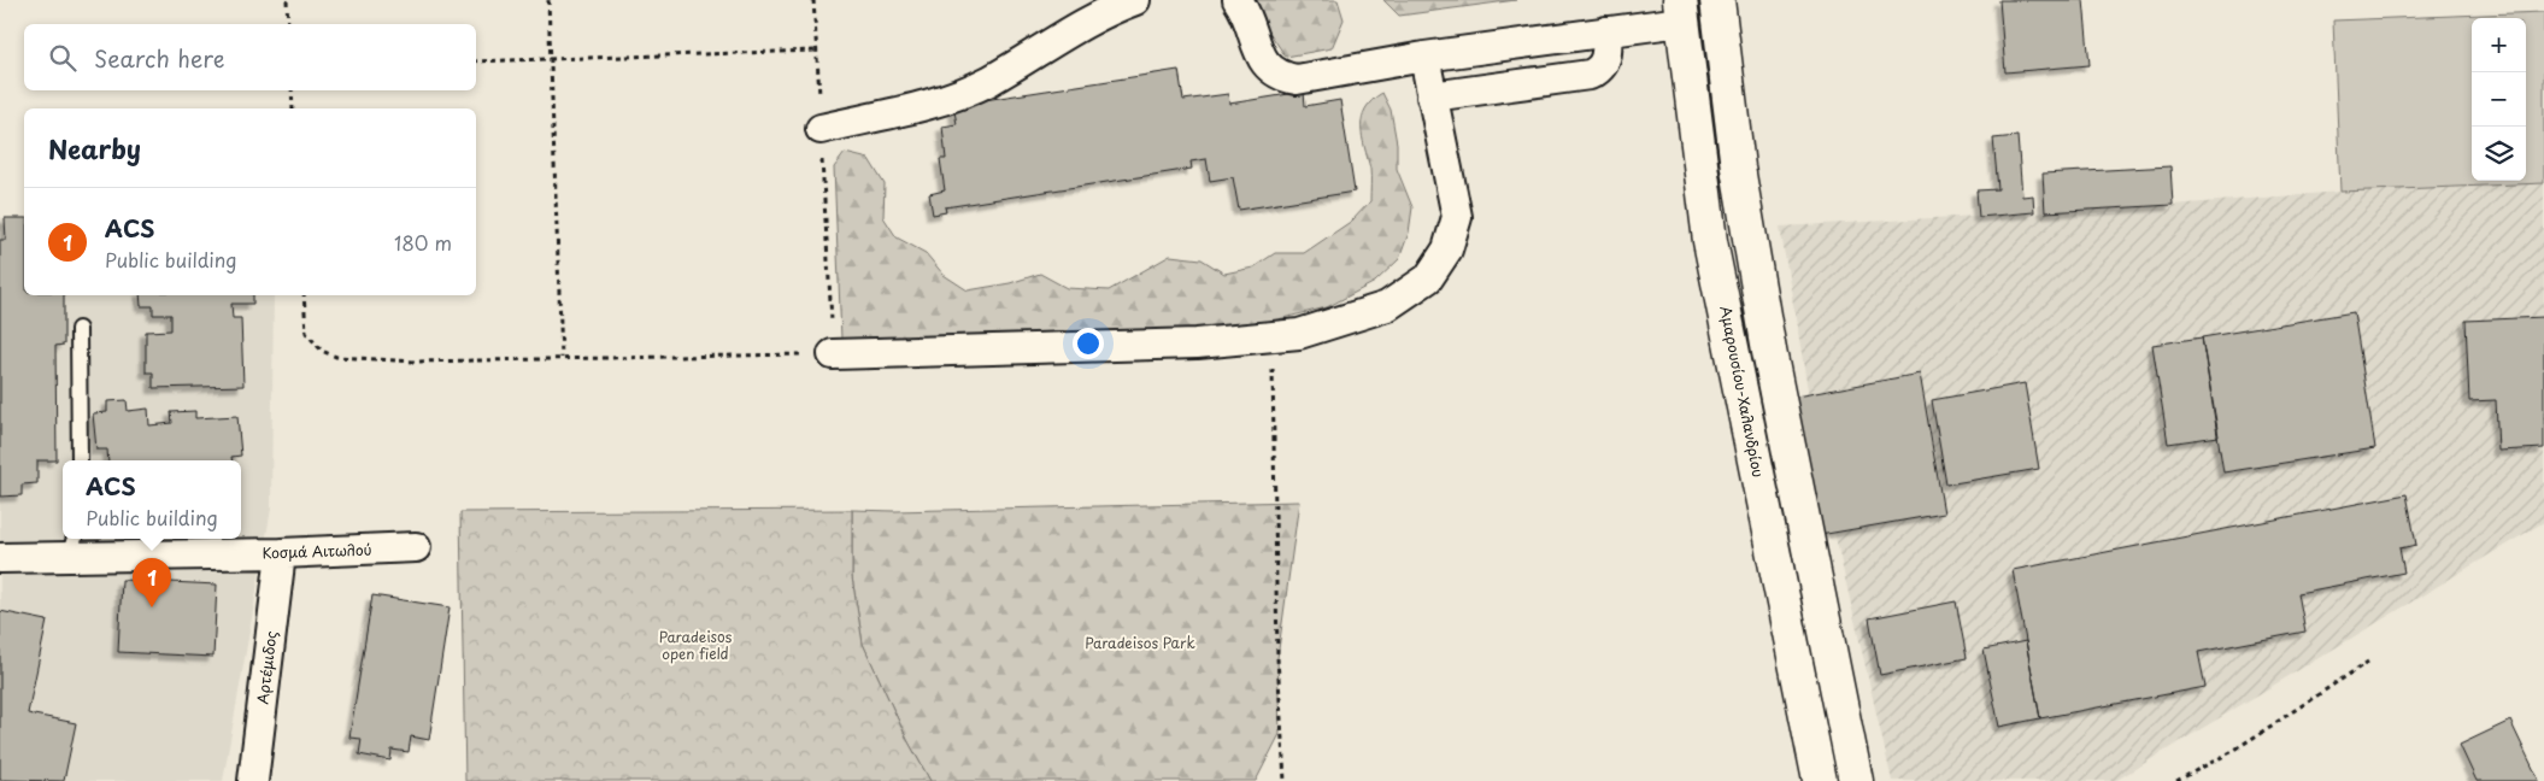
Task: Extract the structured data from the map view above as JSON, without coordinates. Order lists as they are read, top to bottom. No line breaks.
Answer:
{"streets":{"street":["Αμαρουσίου-Χαλανδρίου","Κοσμά Αιτωλού","Αρτέμιδος"]},"crossings":[["Κοσμά Αιτωλού","Αρτέμιδος"]],"parks":["Paradeisos open field","Paradeisos Park"],"page":{"map_buttons":["+","−"],"search":"Search here","heading":"Nearby","list":[{"mark":"1","name":"ACS","note":"Public building","value":"180 m"}],"popup":["ACS","Public building"],"pins":"1"}}
